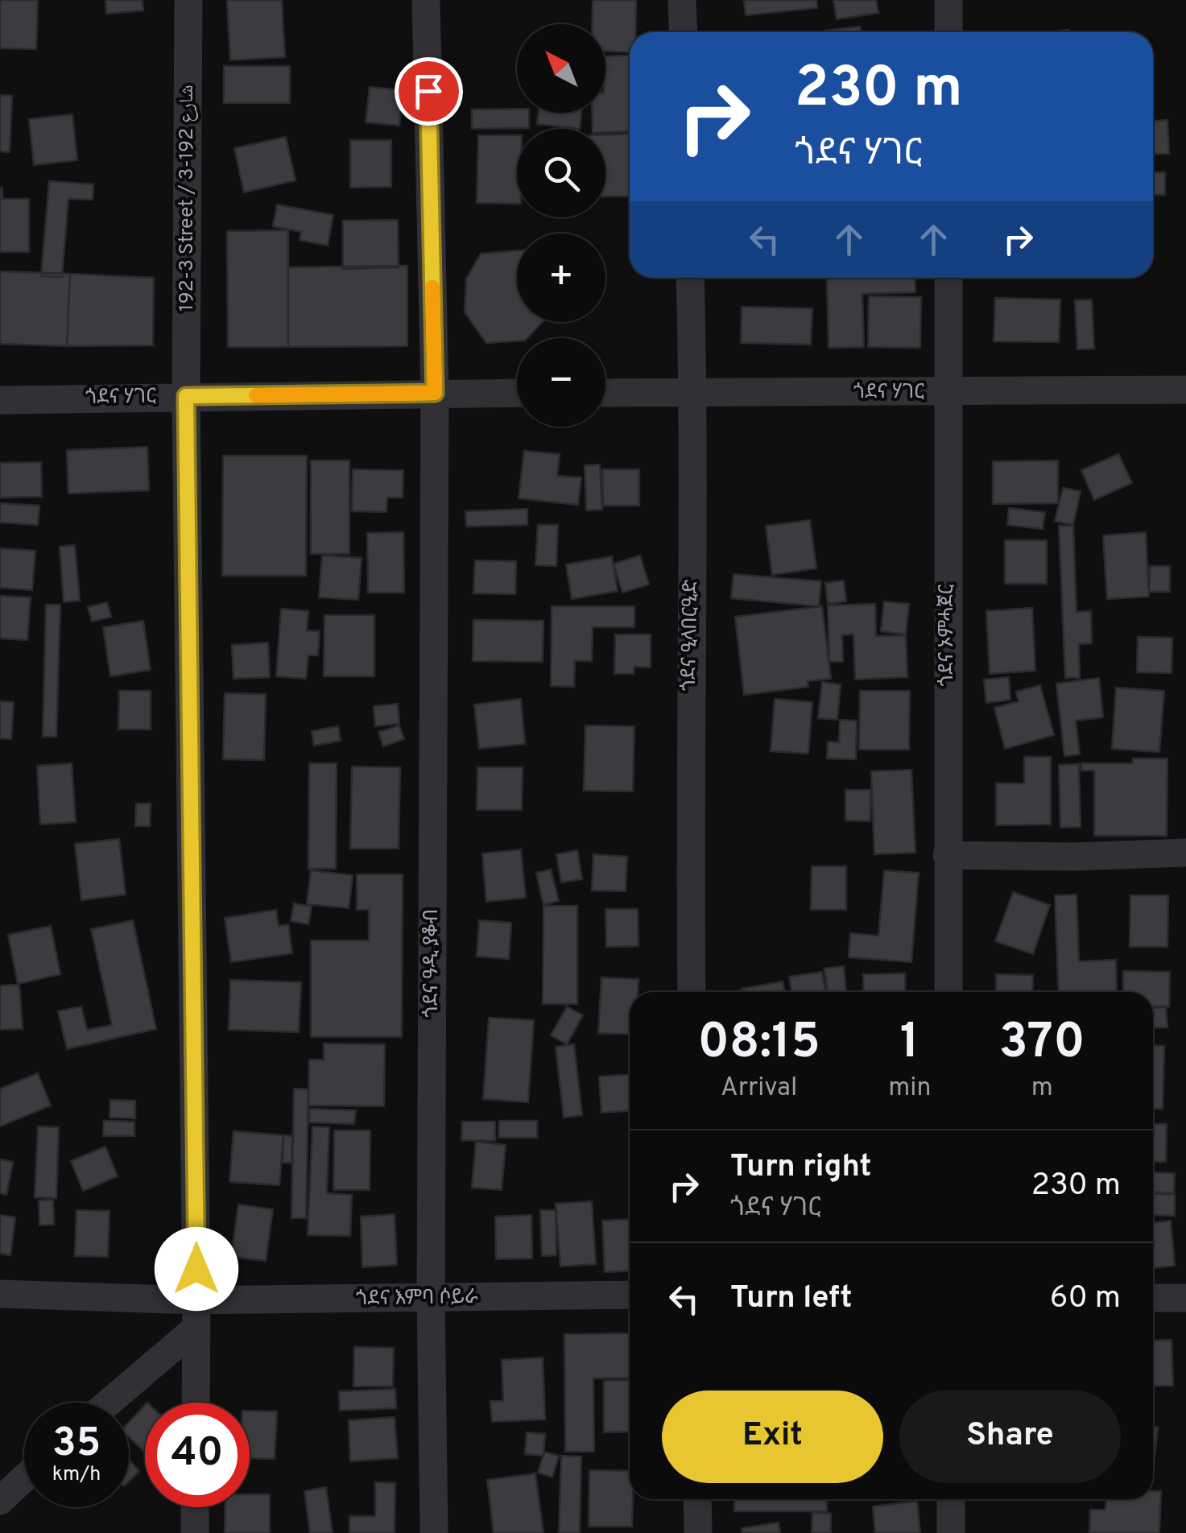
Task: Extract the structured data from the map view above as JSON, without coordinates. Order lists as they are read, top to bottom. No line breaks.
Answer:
{"streets":{"street":["192-3 Street / شارع 192-3","ጎደና ሃገር","ጎደና ዒላበርዒድ","ጎደና ኦምሓጀር","ጎደና ዓዲ ያቆብ","ጎደና እምባ ሶይራ"]},"crossings":[["192-3 Street / شارع 192-3","ጎደና ሃገር"],["192-3 Street / شارع 192-3","ጎደና እምባ ሶይራ"],["ጎደና ሃገር","ጎደና ዒላበርዒድ"],["ጎደና ሃገር","ጎደና ኦምሓጀር"],["ጎደና ሃገር","ጎደና ዓዲ ያቆብ"],["ጎደና ዓዲ ያቆብ","ጎደና እምባ ሶይራ"]],"north":"top left","page":{"map_buttons":["+","−"],"turn":["230 m","ጎደና ሃገር"],"eta":["08:15","Arrival","1","min","370","m"],"list":[{"name":"Turn right","note":"ጎደና ሃገር","value":"230 m"},{"name":"Turn left","value":"60 m"}],"buttons":["Exit","Share"],"speed":"35 km/h","limit":"40"}}
